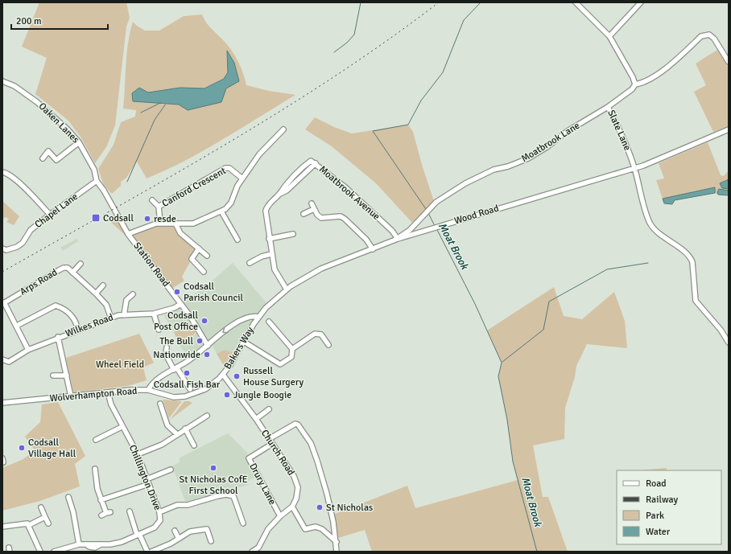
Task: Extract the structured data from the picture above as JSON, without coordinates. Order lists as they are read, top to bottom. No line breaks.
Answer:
{"streets":{"street":["Oaken Lanes","Slate Lane","Moatbrook Lane","Canford Crescent","Moatbrook Avenue","Chapel Lane","Wood Road","Station Road","Arps Road","Wilkes Road","Bakers Way","Wolverhampton Road","Church Road","Chillington Drive","Drury Lane"]},"crossings":[["Oaken Lanes","Chapel Lane"],["Oaken Lanes","Station Road"],["Slate Lane","Moatbrook Lane"],["Slate Lane","Wood Road"],["Moatbrook Lane","Moatbrook Avenue"],["Moatbrook Lane","Wood Road"],["Moatbrook Avenue","Wood Road"],["Chapel Lane","Station Road"],["Wood Road","Bakers Way"],["Station Road","Wilkes Road"],["Station Road","Wolverhampton Road"],["Arps Road","Wilkes Road"],["Bakers Way","Wolverhampton Road"],["Bakers Way","Church Road"],["Wolverhampton Road","Chillington Drive"],["Church Road","Drury Lane"]],"water":["Moat Brook"],"parks":["Wheel Field"],"places":{"transit":["Codsall"],"other":["resde","Codsall Parish Council","Codsall Post Office","The Bull","Nationwide","Codsall Fish Bar","Russell House Surgery","Jungle Boogie","Codsall Village Hall","St Nicholas CofE First School","St Nicholas"]},"legend":["Road","Railway","Park","Water"],"scale_bar":"200 m"}
